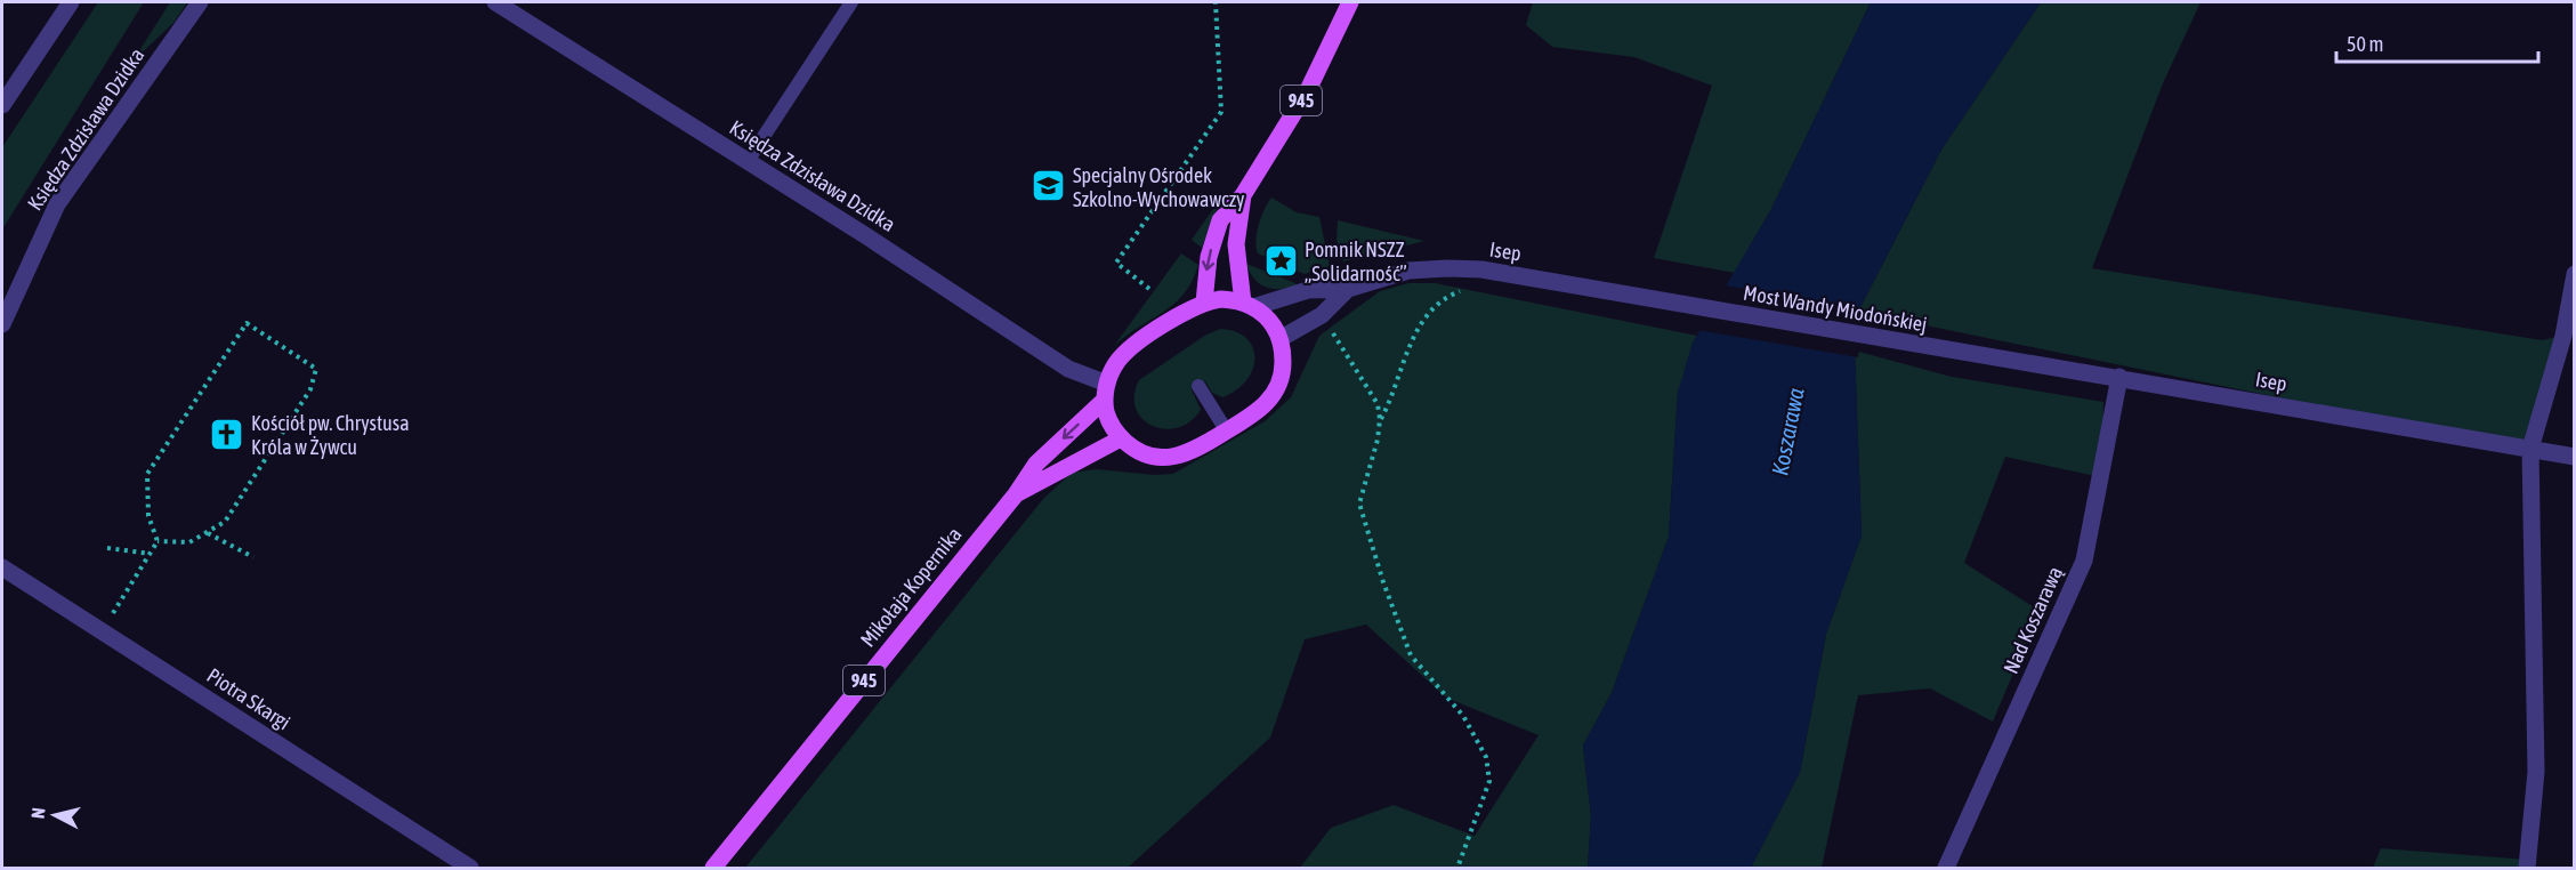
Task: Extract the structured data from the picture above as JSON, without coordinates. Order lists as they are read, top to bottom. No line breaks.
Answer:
{"streets":{"main road":["945","Mikołaja Kopernika"],"street":["Księdza Zdzisława Dzidka","Isep","Most Wandy Miodońskiej","Nad Koszarawą","Piotra Skargi"]},"crossings":[["945","Księdza Zdzisława Dzidka"],["945","Isep"],["945","Mikołaja Kopernika"],["Księdza Zdzisława Dzidka","Isep"],["Księdza Zdzisława Dzidka","Mikołaja Kopernika"],["Isep","Most Wandy Miodońskiej"],["Isep","Mikołaja Kopernika"],["Isep","Nad Koszarawą"]],"water":["Koszarawa"],"places":{"school or university":["Specjalny Ośrodek Szkolno-Wychowawczy"],"place":["Pomnik NSZZ „Solidarność”"],"church":["Kościół pw. Chrystusa Króla w Żywcu"]},"scale_bar":"50 m","north":"left"}
